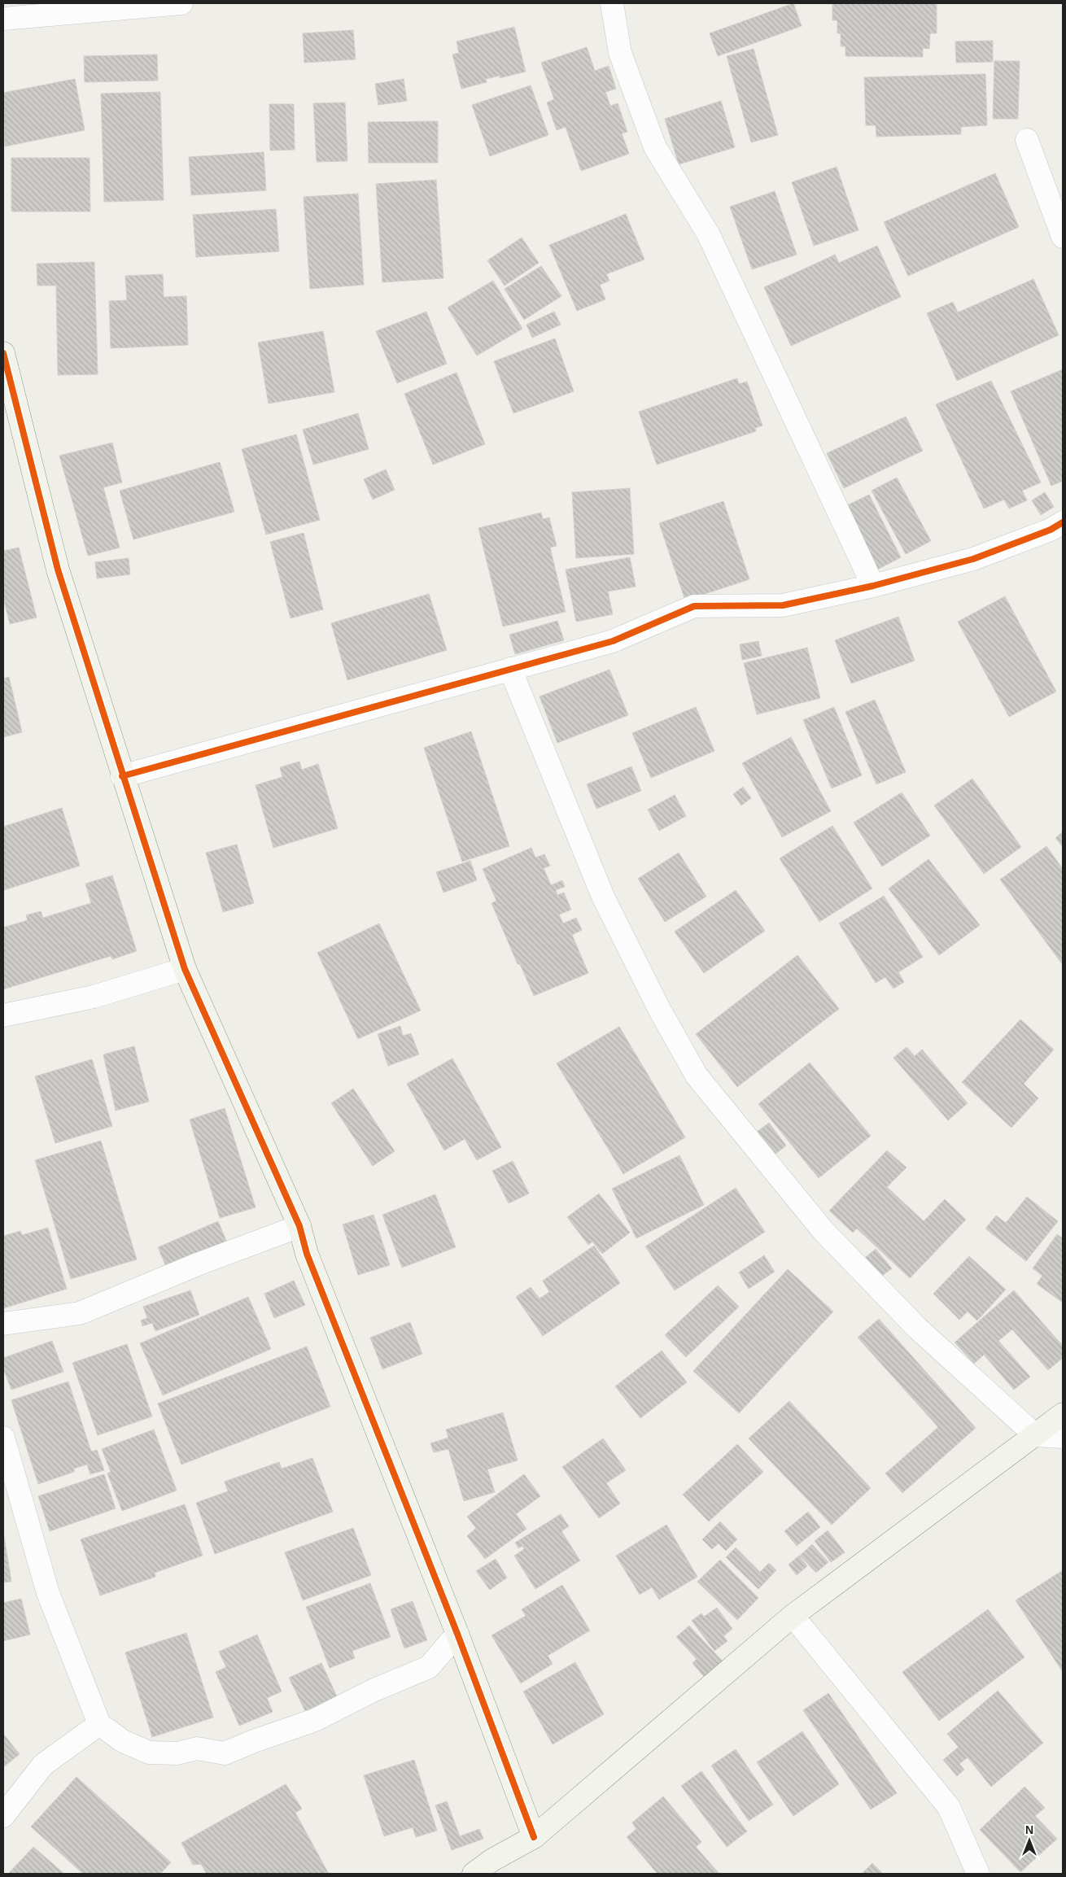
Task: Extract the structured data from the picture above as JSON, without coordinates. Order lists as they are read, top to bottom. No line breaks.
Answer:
{"north":"top"}
